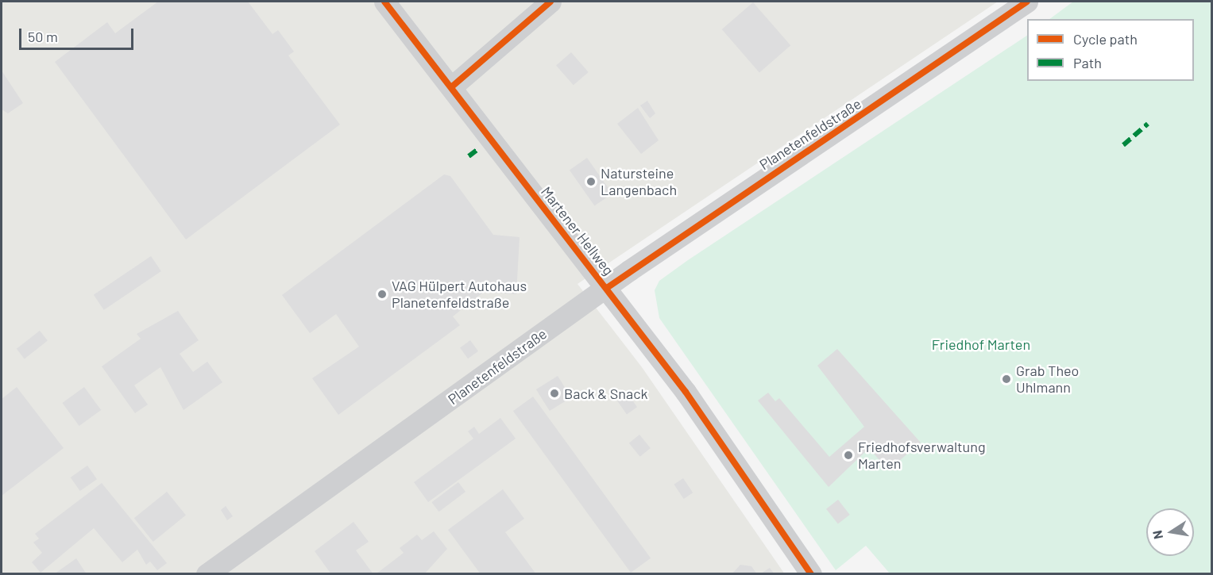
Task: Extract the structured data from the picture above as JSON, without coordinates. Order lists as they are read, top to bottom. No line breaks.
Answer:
{"streets":{"street":["Planetenfeldstraße","Martener Hellweg"]},"crossings":[["Planetenfeldstraße","Martener Hellweg"]],"parks":["Friedhof Marten"],"places":["Natursteine Langenbach","VAG Hülpert Autohaus Planetenfeldstraße","Grab Theo Uhlmann","Back & Snack","Friedhofsverwaltung Marten"],"legend":["Cycle path","Path"],"scale_bar":"50 m","north":"left"}
